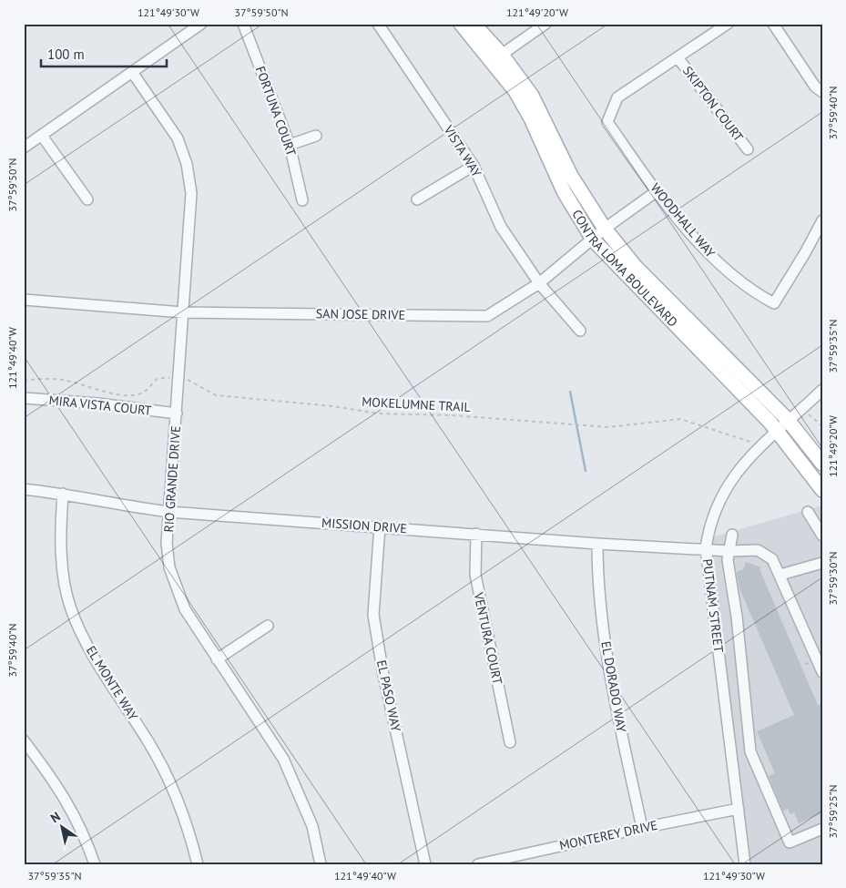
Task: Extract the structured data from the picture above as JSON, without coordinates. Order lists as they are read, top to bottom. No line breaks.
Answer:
{"streets":{"main road":["CONTRA LOMA BOULEVARD"],"street":["SKIPTON COURT","FORTUNA COURT","VISTA WAY","WOODHALL WAY","SAN JOSE DRIVE","MIRA VISTA COURT","RIO GRANDE DRIVE","MISSION DRIVE","PUTNAM STREET","VENTURA COURT","EL MONTE WAY","EL DORADO WAY","EL PASO WAY","MONTEREY DRIVE"],"path":["MOKELUMNE TRAIL"]},"crossings":[["SKIPTON COURT","WOODHALL WAY"],["VISTA WAY","SAN JOSE DRIVE"],["WOODHALL WAY","SAN JOSE DRIVE"],["CONTRA LOMA BOULEVARD","SAN JOSE DRIVE"],["CONTRA LOMA BOULEVARD","PUTNAM STREET"],["SAN JOSE DRIVE","RIO GRANDE DRIVE"],["MOKELUMNE TRAIL","RIO GRANDE DRIVE"],["MOKELUMNE TRAIL","PUTNAM STREET"],["MIRA VISTA COURT","RIO GRANDE DRIVE"],["RIO GRANDE DRIVE","MISSION DRIVE"],["MISSION DRIVE","PUTNAM STREET"],["MISSION DRIVE","VENTURA COURT"],["MISSION DRIVE","EL MONTE WAY"],["MISSION DRIVE","EL DORADO WAY"],["MISSION DRIVE","EL PASO WAY"],["PUTNAM STREET","MONTEREY DRIVE"],["EL DORADO WAY","MONTEREY DRIVE"]],"scale_bar":"100 m","north":"top left","coordinates":["121°49'30\"W","37°59'50\"N","121°49'20\"W","37°59'40\"N","37°59'35\"N","121°49'40\"W","37°59'30\"N","37°59'25\"N"]}
